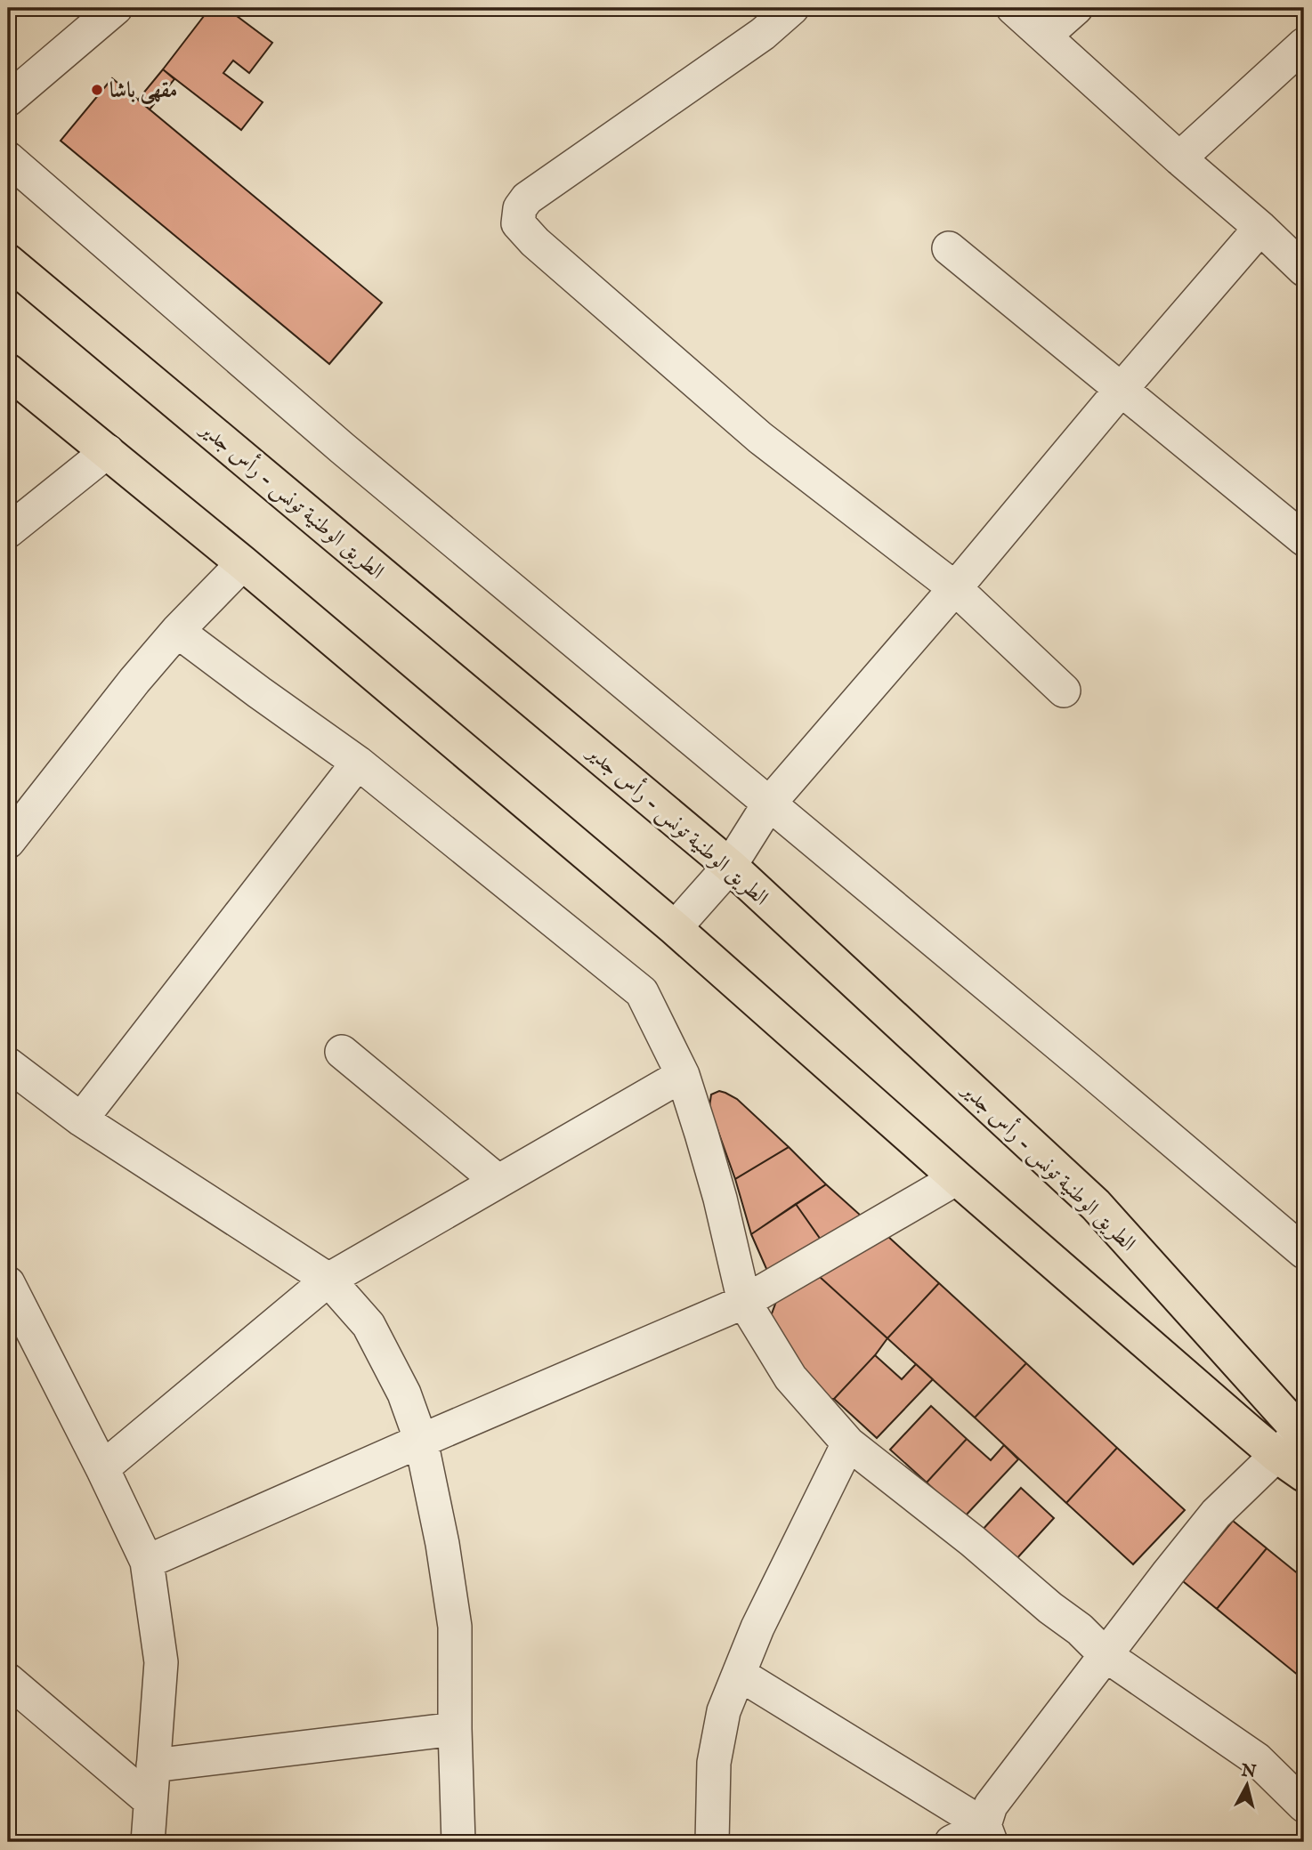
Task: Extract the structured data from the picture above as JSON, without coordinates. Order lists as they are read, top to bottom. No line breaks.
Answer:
{"streets":{"main road":["الطريق الوطنية تونس - رأس جدير"]},"places":["مقهى باشا"],"north":"top"}
